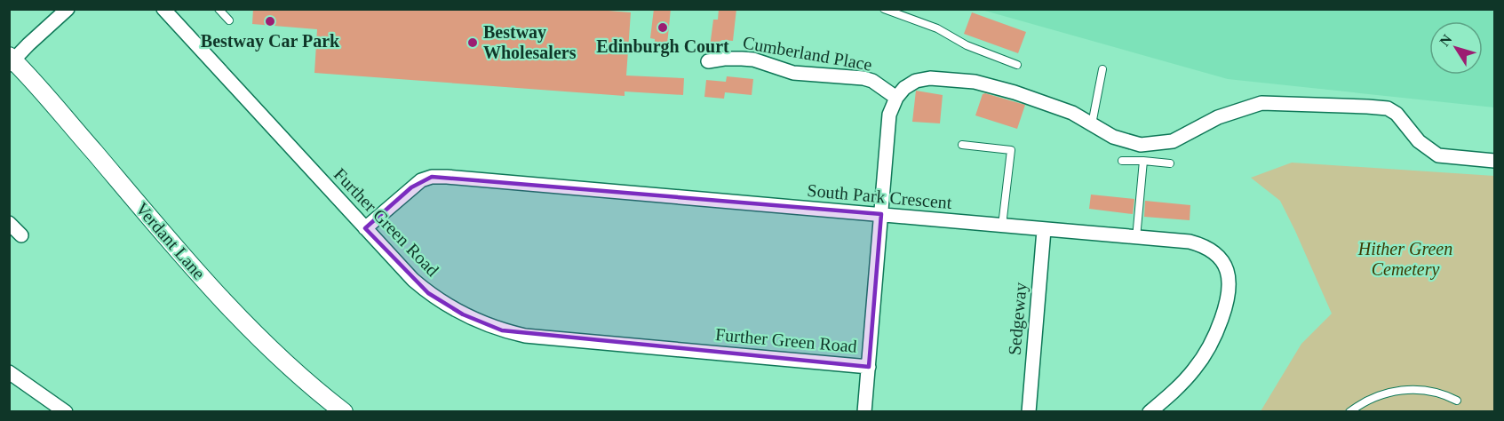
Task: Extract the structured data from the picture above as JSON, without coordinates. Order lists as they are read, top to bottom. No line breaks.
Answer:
{"streets":{"street":["Cumberland Place","South Park Crescent","Further Green Road","Verdant Lane","Sedgeway"]},"crossings":[["South Park Crescent","Further Green Road"],["South Park Crescent","Sedgeway"]],"parks":["Hither Green Cemetery"],"places":["Bestway Car Park","Edinburgh Court","Bestway Wholesalers"],"north":"top left"}
